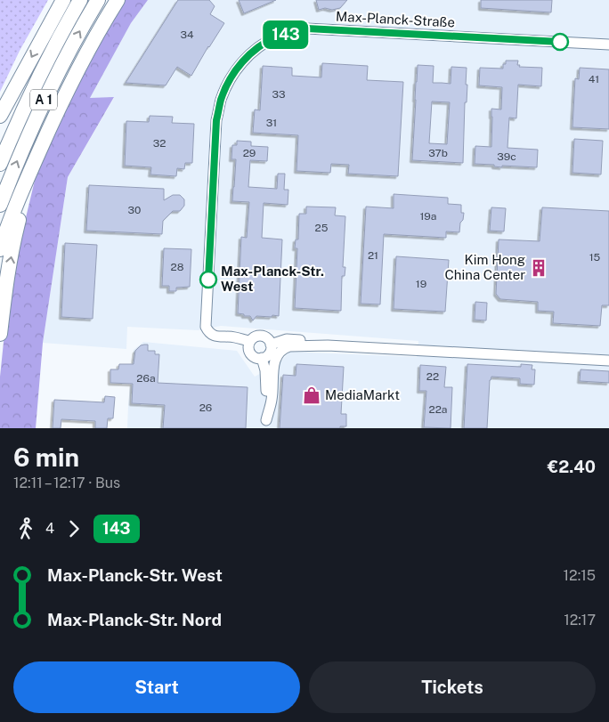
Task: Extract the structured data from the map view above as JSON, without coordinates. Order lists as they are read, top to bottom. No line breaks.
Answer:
{"streets":{"highway":["A 1"],"street":["Max-Planck-Straße"]},"places":{"building":["Kim Hong China Center"],"other":["Max-Planck-Str. West"],"shop":["MediaMarkt"]},"lines":["bus line 143"],"house_numbers":["34","41","33","31","32","29","37b","39c","30","19a","25","21","15","28","19","22","26a","26","22a"],"page":{"on_map":"143","heading":["6 min","12:11 – 12:17 · Bus","€2.40"],"legs":["4","143"],"list":[{"name":"Max-Planck-Str. West","value":"12:15"},{"name":"Max-Planck-Str. Nord","value":"12:17"}],"buttons":["Start","Tickets"]}}
